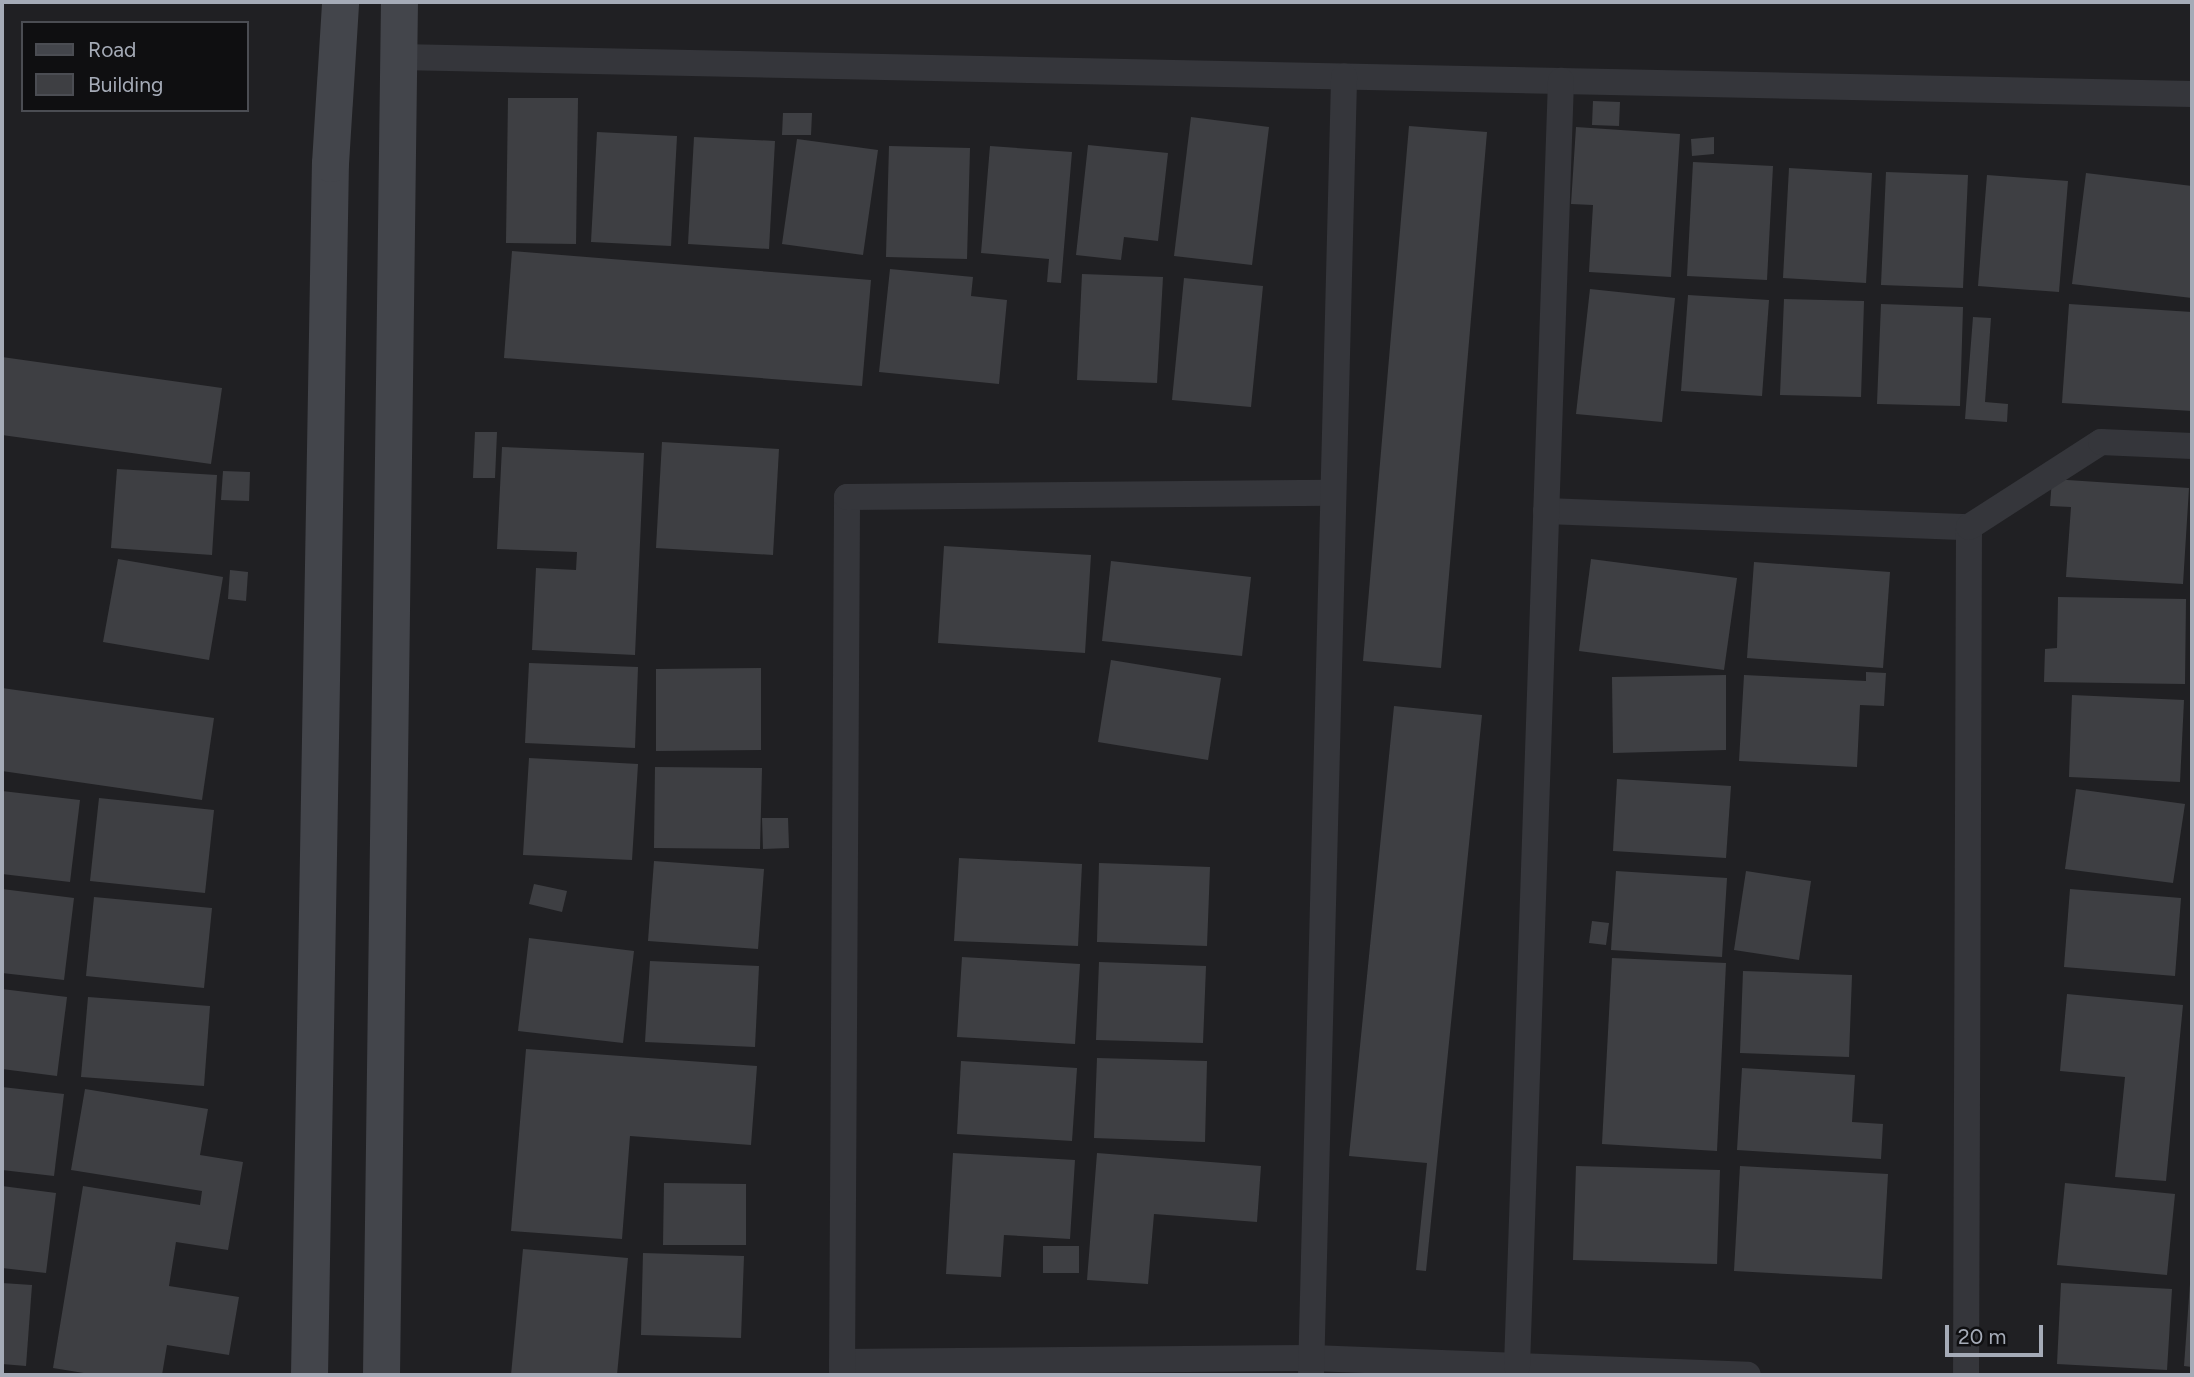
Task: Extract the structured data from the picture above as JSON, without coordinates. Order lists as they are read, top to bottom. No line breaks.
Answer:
{"legend":["Road","Building"],"scale_bar":"20 m"}
